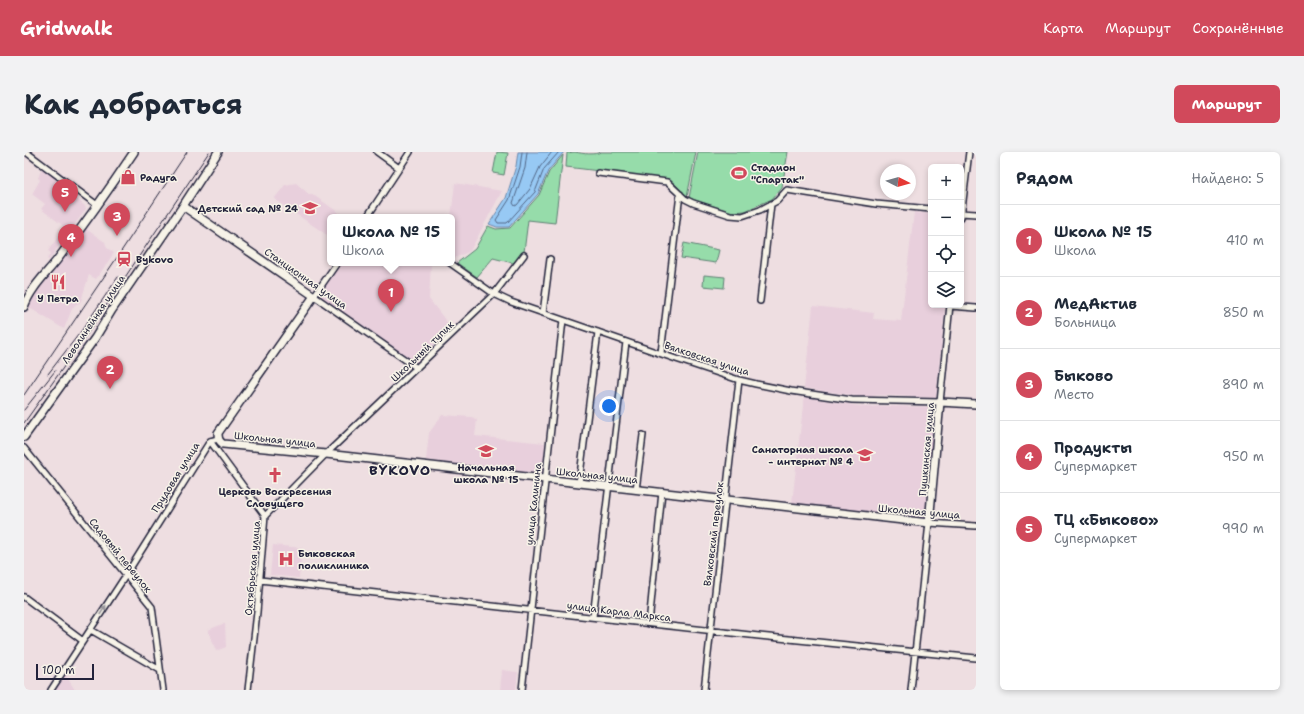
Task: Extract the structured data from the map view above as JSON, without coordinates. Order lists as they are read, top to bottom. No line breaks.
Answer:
{"streets":{"main road":["Станционная улица","Леволинейная улица","Вялковская улица","Школьная улица","Пушкинская улица"],"street":["Школьный тупик","Прудовая улица","улица Калинина","Вялковский переулок","Садовый переулок","Октябрьская улица","улица Карла Маркса"]},"crossings":[["Станционная улица","Леволинейная улица"],["Станционная улица","Школьный тупик"],["Школьный тупик","Вялковская улица"],["Школьный тупик","Школьная улица"],["Школьный тупик","Октябрьская улица"],["Вялковская улица","Пушкинская улица"],["Вялковская улица","улица Калинина"],["Вялковская улица","Вялковский переулок"],["Школьная улица","Пушкинская улица"],["Школьная улица","Прудовая улица"],["Школьная улица","улица Калинина"],["Школьная улица","Вялковский переулок"],["Пушкинская улица","улица Карла Маркса"],["Прудовая улица","Садовый переулок"],["Прудовая улица","Октябрьская улица"],["улица Калинина","улица Карла Маркса"],["Вялковский переулок","улица Карла Маркса"],["Октябрьская улица","улица Карла Маркса"]],"districts":["BYKOVO"],"places":{"sports":["Стадион \"Спартак\""],"shop":["Радуга"],"school or university":["Детский сад № 24","Начальная школа № 15","Санаторная школа - интернат № 4"],"station":["Bykovo"],"restaurant":["У Петра"],"church":["Церковь Воскресения Словущего"],"hospital":["Быковская поликлиника"]},"scale_bar":"100 m","north":"right","page":{"header":"Gridwalk","nav":["Карта","Маршрут","Сохранённые"],"title":"Как добраться","buttons":"Маршрут","heading":["Рядом","Найдено: 5"],"map_buttons":["+","−"],"pins":["5","3","4","1","2"],"list":[{"mark":"1","name":"Школа № 15","note":"Школа","value":"410 m"},{"mark":"2","name":"МедАктив","note":"Больница","value":"850 m"},{"mark":"3","name":"Быково","note":"Место","value":"890 m"},{"mark":"4","name":"Продукты","note":"Супермаркет","value":"950 m"},{"mark":"5","name":"ТЦ «Быково»","note":"Супермаркет","value":"990 m"}],"popup":["Школа № 15","Школа"],"scale":"100 m"}}
